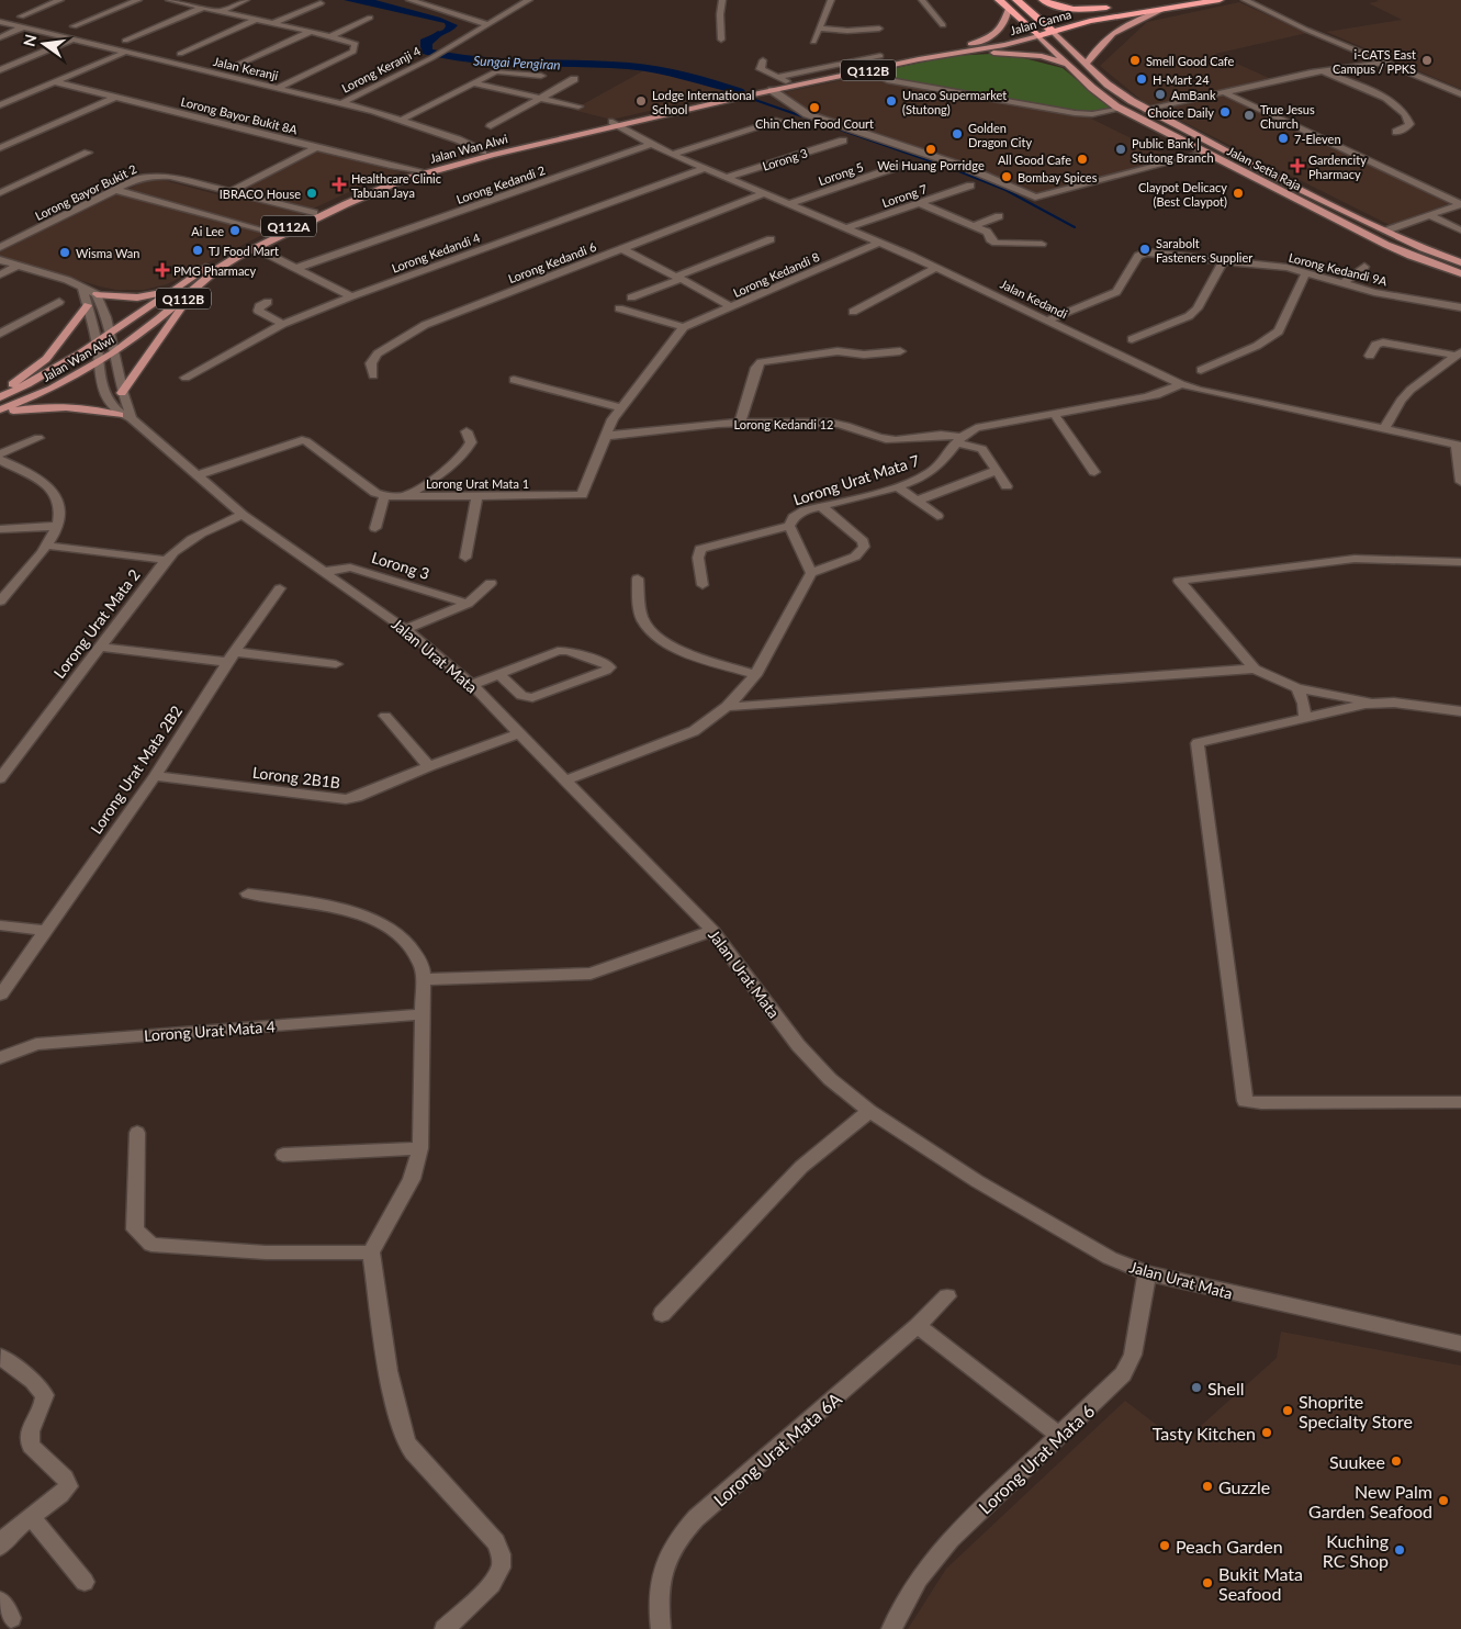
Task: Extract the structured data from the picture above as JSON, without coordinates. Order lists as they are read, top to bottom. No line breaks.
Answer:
{"streets":{"highway":["Jalan Canna"],"main road":["Q112B","Jalan Wan Alwi","Jalan Setia Raja","Q112A"],"street":["Jalan Keranji","Lorong Keranji 4","Lorong Bayor Bukit 8A","Lorong 3","Lorong 5","Lorong Kedandi 2","Lorong Bayor Bukit 2","Lorong 7","Lorong Kedandi 4","Lorong Kedandi 6","Lorong Kedandi 9A","Lorong Kedandi 8","Jalan Kedandi","Lorong Kedandi 12","Lorong Urat Mata 7","Lorong Urat Mata 1","Lorong Urat Mata 2","Jalan Urat Mata","Lorong Urat Mata 2B2","Lorong 2B1B","Lorong Urat Mata 4","Lorong Urat Mata 6A","Lorong Urat Mata 6"]},"crossings":[["Jalan Canna","Jalan Wan Alwi"],["Jalan Canna","Jalan Setia Raja"],["Jalan Keranji","Lorong Keranji 4"],["Jalan Keranji","Jalan Wan Alwi"],["Lorong Bayor Bukit 8A","Jalan Wan Alwi"],["Jalan Wan Alwi","Lorong Bayor Bukit 2"],["Jalan Wan Alwi","Jalan Kedandi"],["Jalan Wan Alwi","Jalan Urat Mata"],["Lorong 3","Jalan Kedandi"],["Lorong 3","Jalan Urat Mata"],["Lorong 5","Jalan Kedandi"],["Lorong Kedandi 2","Jalan Kedandi"],["Lorong 7","Jalan Kedandi"],["Lorong Kedandi 4","Jalan Kedandi"],["Lorong Kedandi 6","Jalan Kedandi"],["Lorong Kedandi 9A","Jalan Kedandi"],["Lorong Kedandi 8","Jalan Kedandi"],["Lorong Kedandi 8","Lorong Urat Mata 1"],["Jalan Kedandi","Lorong Kedandi 12"],["Lorong Kedandi 12","Lorong Urat Mata 7"],["Lorong Kedandi 12","Lorong Urat Mata 1"],["Lorong Urat Mata 1","Jalan Urat Mata"],["Lorong Urat Mata 2","Jalan Urat Mata"],["Jalan Urat Mata","Lorong 2B1B"],["Jalan Urat Mata","Lorong Urat Mata 6"],["Lorong Urat Mata 2B2","Lorong 2B1B"]],"water":["Sungai Pengiran"],"places":{"other":["Smell Good Cafe","i-CATS East Campus / PPKS","H-Mart 24","AmBank","Lodge International School","Unaco Supermarket (Stutong)","Chin Chen Food Court","Choice Daily","True Jesus Church","Golden Dragon City","7-Eleven","Wei Huang Porridge","Public Bank | Stutong Branch","All Good Cafe","Bombay Spices","IBRACO House","Claypot Delicacy (Best Claypot)","Ai Lee","Sarabolt Fasteners Supplier","TJ Food Mart","Wisma Wan","Shell","Shoprite Specialty Store","Tasty Kitchen","Suukee","Guzzle","New Palm Garden Seafood","Peach Garden","Kuching RC Shop","Bukit Mata Seafood"],"health":["Gardencity Pharmacy","Healthcare Clinic Tabuan Jaya","PMG Pharmacy"]},"north":"left"}
